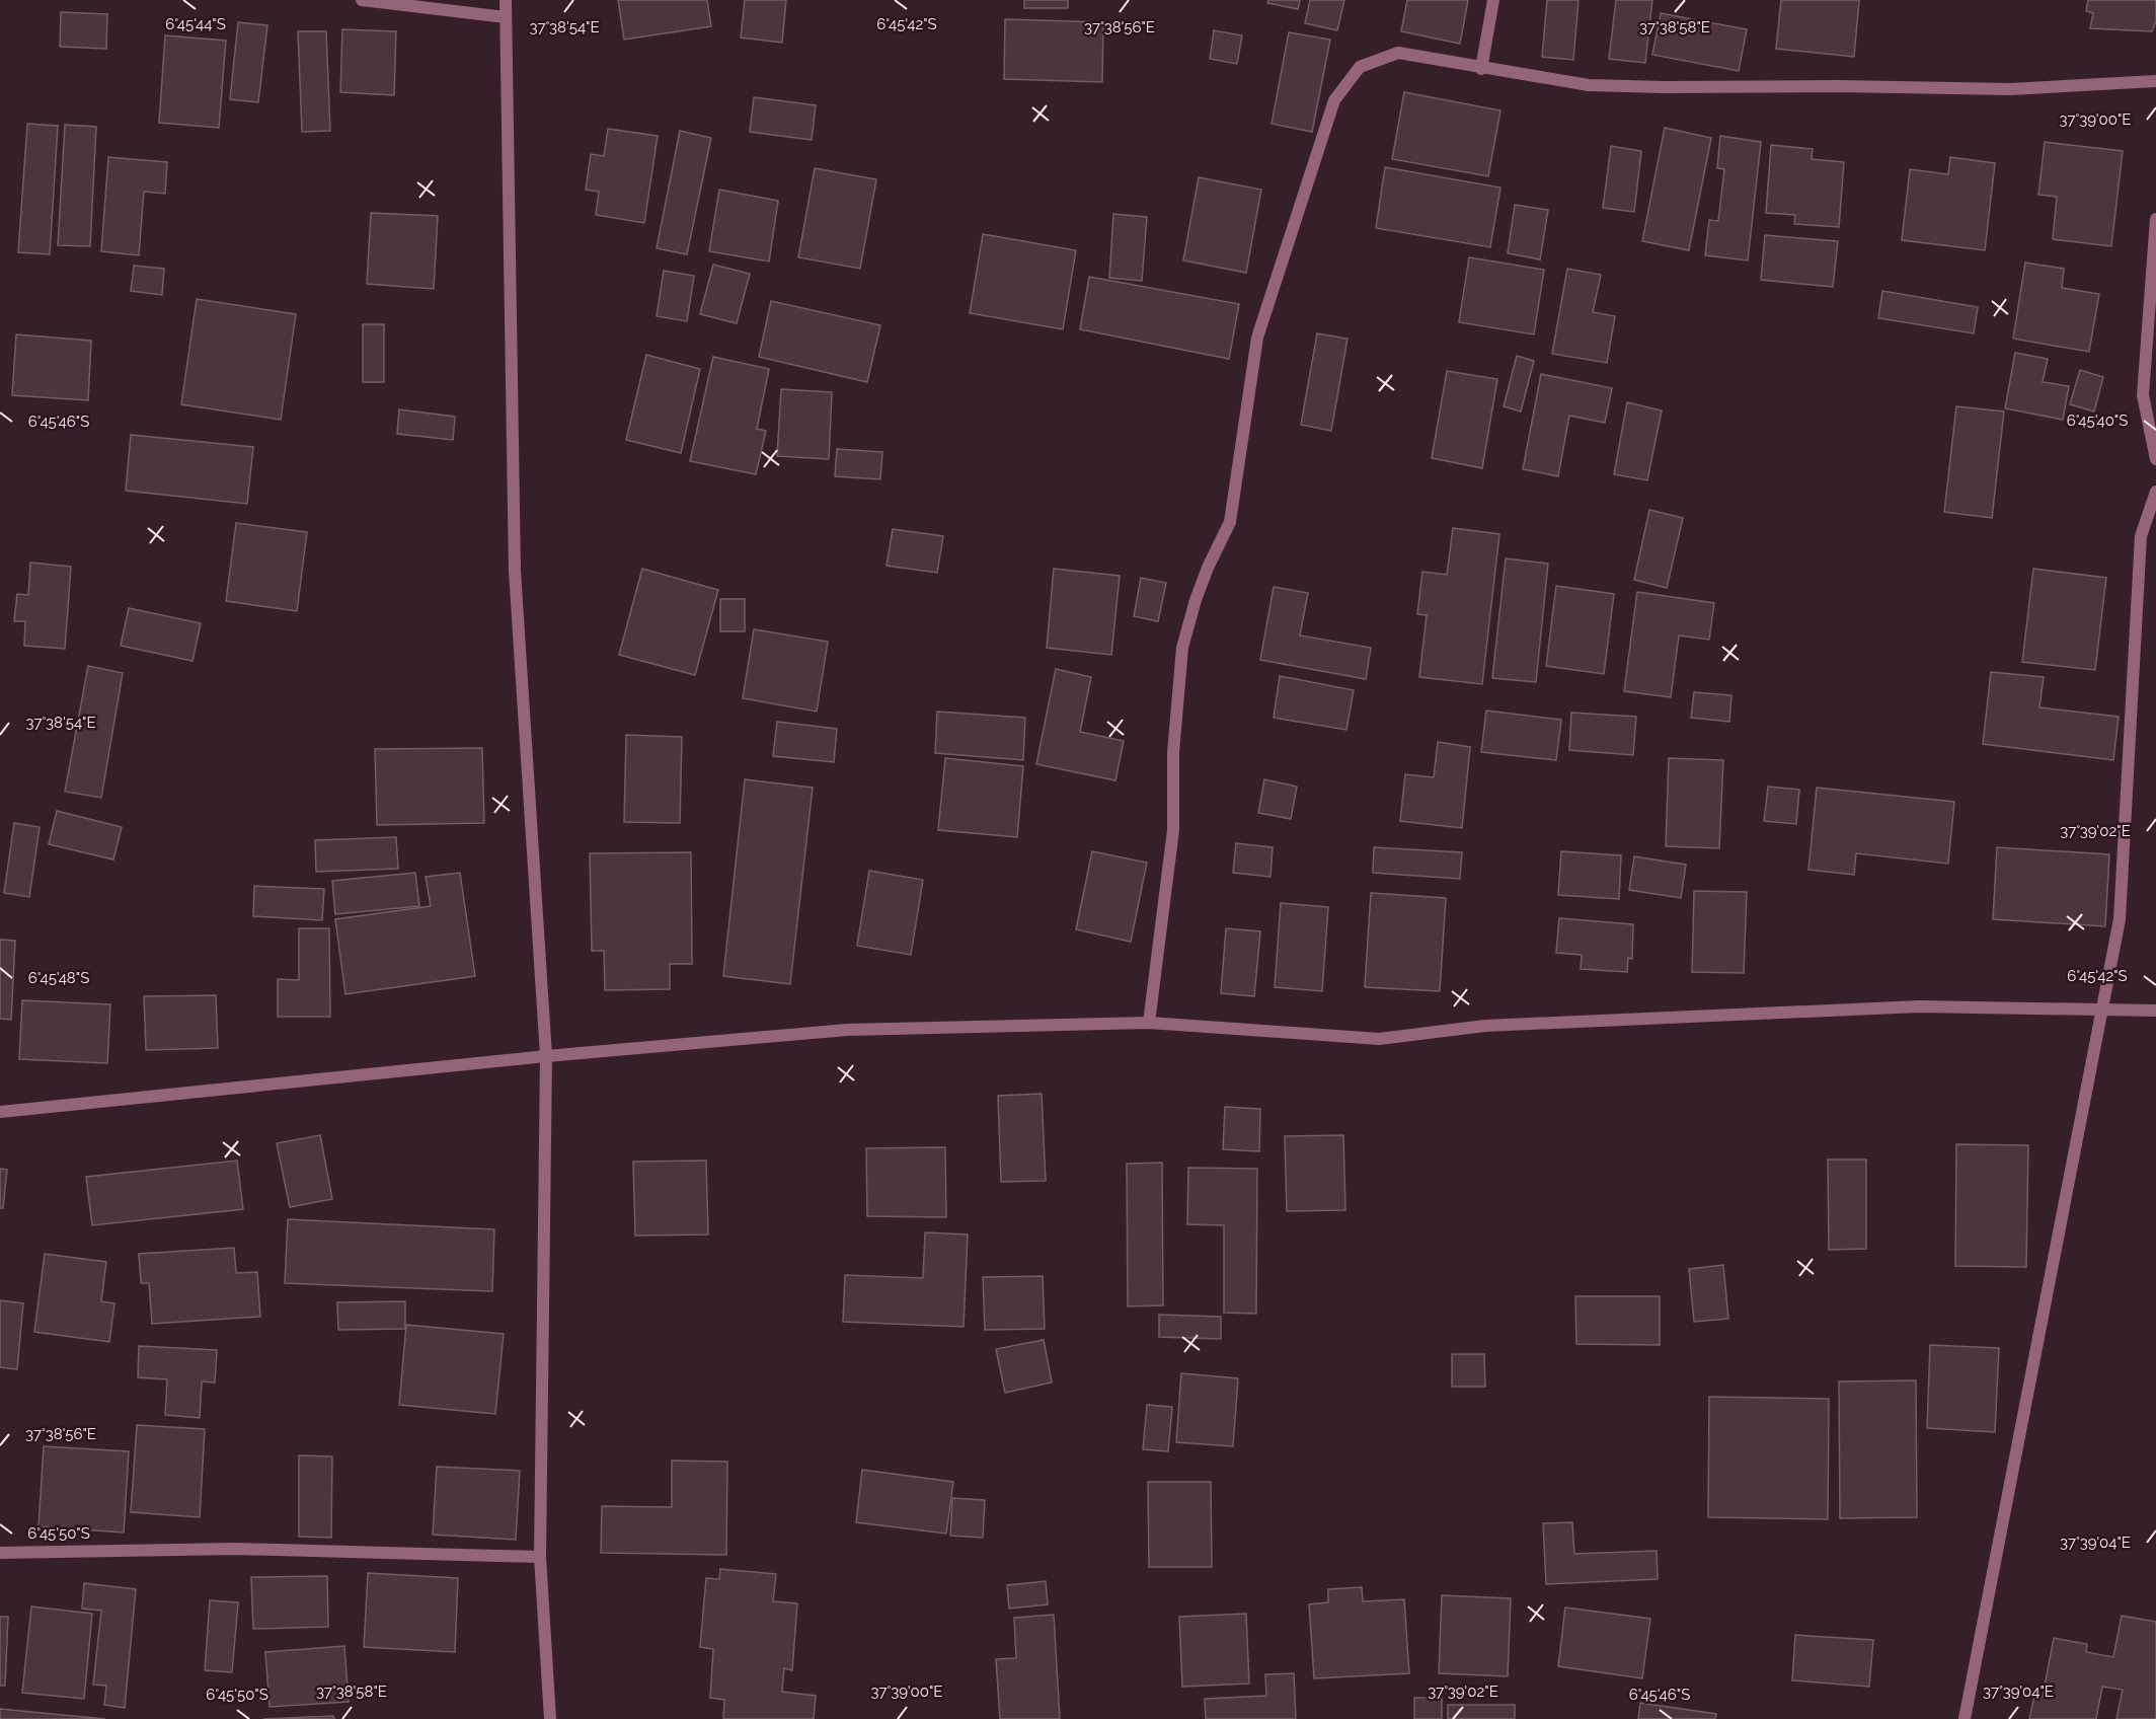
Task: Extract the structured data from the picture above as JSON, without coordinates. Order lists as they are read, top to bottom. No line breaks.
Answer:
{"coordinates":["6°45'44\"S","6°45'42\"S","37°38'54\"E","37°38'56\"E","37°38'58\"E","37°39'00\"E","6°45'40\"S","6°45'46\"S","37°39'02\"E","6°45'48\"S","6°45'50\"S","37°39'04\"E"]}
